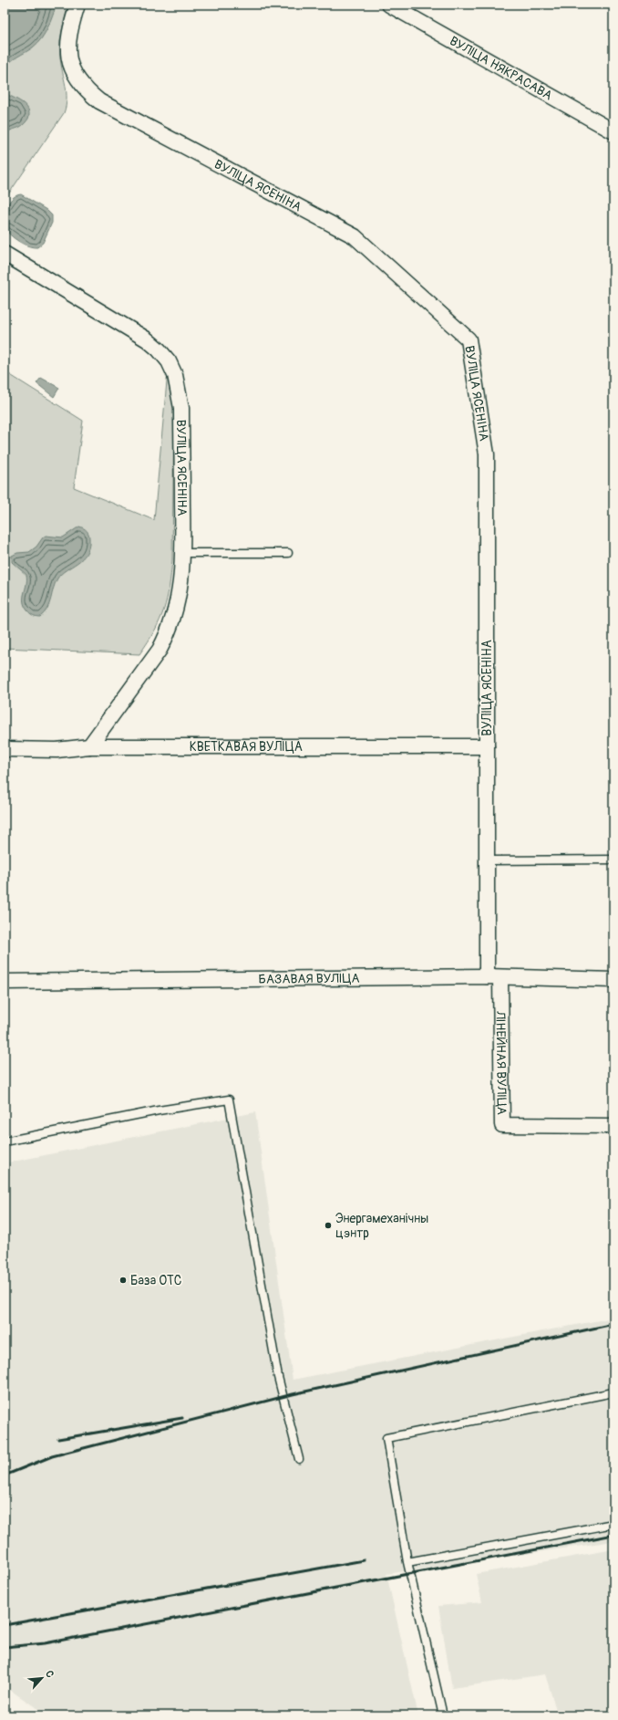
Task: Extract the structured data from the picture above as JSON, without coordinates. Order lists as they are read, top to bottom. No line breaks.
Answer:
{"streets":{"street":["ВУЛІЦА НЯКРАСАВА","ВУЛІЦА ЯСЕНІНА","КВЕТКАВАЯ ВУЛІЦА","БАЗАВАЯ ВУЛІЦА","ЛІНЕЙНАЯ ВУЛІЦА"]},"crossings":[["ВУЛІЦА ЯСЕНІНА","КВЕТКАВАЯ ВУЛІЦА"],["ВУЛІЦА ЯСЕНІНА","БАЗАВАЯ ВУЛІЦА"],["ВУЛІЦА ЯСЕНІНА","ЛІНЕЙНАЯ ВУЛІЦА"],["БАЗАВАЯ ВУЛІЦА","ЛІНЕЙНАЯ ВУЛІЦА"]],"places":["Энергамеханічны цэнтр","База ОТС"],"north":"top right"}
